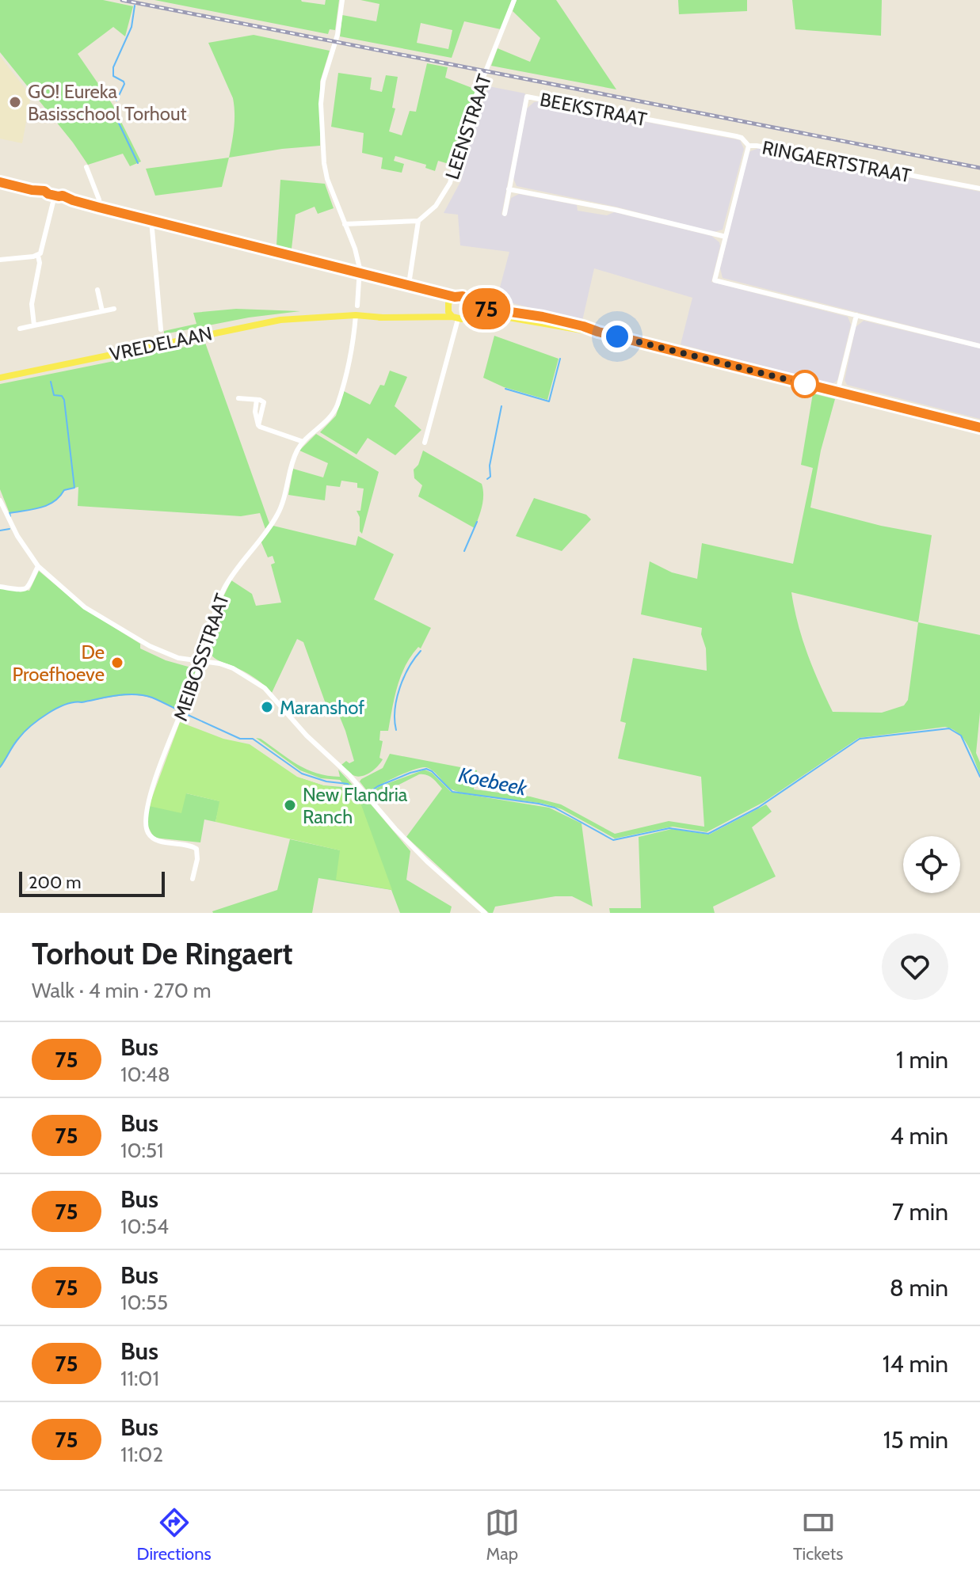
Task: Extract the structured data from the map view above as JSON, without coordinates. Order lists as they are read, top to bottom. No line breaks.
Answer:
{"streets":{"main road":["VREDELAAN"],"street":["BEEKSTRAAT","LEENSTRAAT","RINGAERTSTRAAT","MEIBOSSTRAAT"]},"crossings":[["BEEKSTRAAT","RINGAERTSTRAAT"],["VREDELAAN","MEIBOSSTRAAT"]],"water":["Koebeek"],"places":["GO! Eureka Basisschool Torhout","De Proefhoeve","Maranshof","New Flandria Ranch"],"lines":["bus line 75"],"scale_bar":"200 m","page":{"on_map":"75","scale":"200 m","heading":["Torhout De Ringaert","Walk · 4 min · 270 m"],"list":[{"mark":"75","name":"Bus","note":"10:48","value":"1 min"},{"mark":"75","name":"Bus","note":"10:51","value":"4 min"},{"mark":"75","name":"Bus","note":"10:54","value":"7 min"},{"mark":"75","name":"Bus","note":"10:55","value":"8 min"},{"mark":"75","name":"Bus","note":"11:01","value":"14 min"},{"mark":"75","name":"Bus","note":"11:02","value":"15 min"}],"tabs":["Directions","Map","Tickets"]}}
